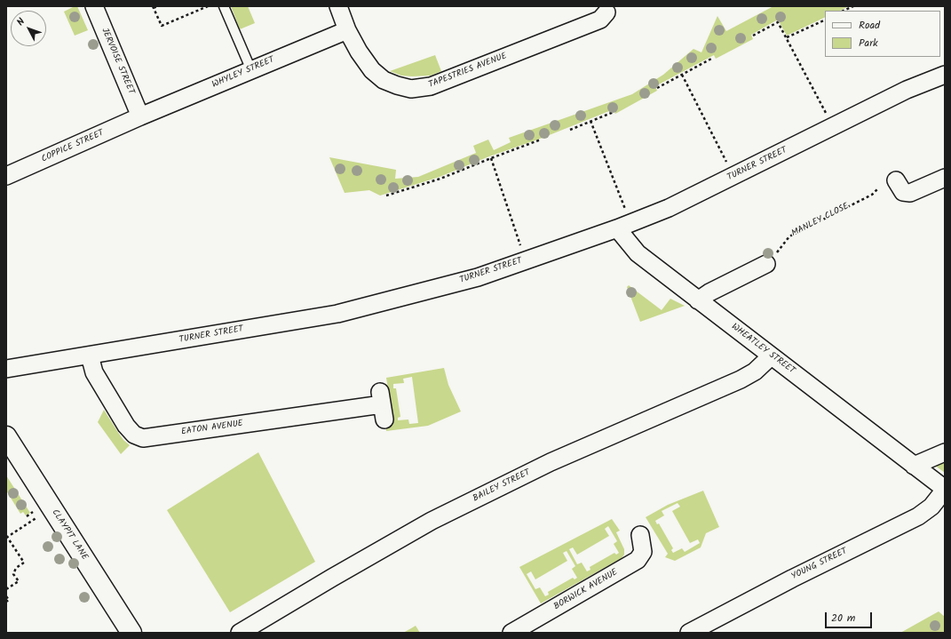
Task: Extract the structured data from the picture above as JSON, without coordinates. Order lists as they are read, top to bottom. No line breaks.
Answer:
{"streets":{"street":["JERVOISE STREET","TAPESTRIES AVENUE","WHYLEY STREET","COPPICE STREET","TURNER STREET","WHEATLEY STREET","EATON AVENUE","BAILEY STREET","CLAYPIT LANE","YOUNG STREET","BORWICK AVENUE"],"path":["MANLEY CLOSE"]},"crossings":[["JERVOISE STREET","WHYLEY STREET"],["JERVOISE STREET","COPPICE STREET"],["TAPESTRIES AVENUE","WHYLEY STREET"],["WHYLEY STREET","COPPICE STREET"],["TURNER STREET","WHEATLEY STREET"],["TURNER STREET","EATON AVENUE"],["WHEATLEY STREET","BAILEY STREET"],["WHEATLEY STREET","YOUNG STREET"]],"legend":["Road","Park"],"scale_bar":"20 m","north":"top left"}
